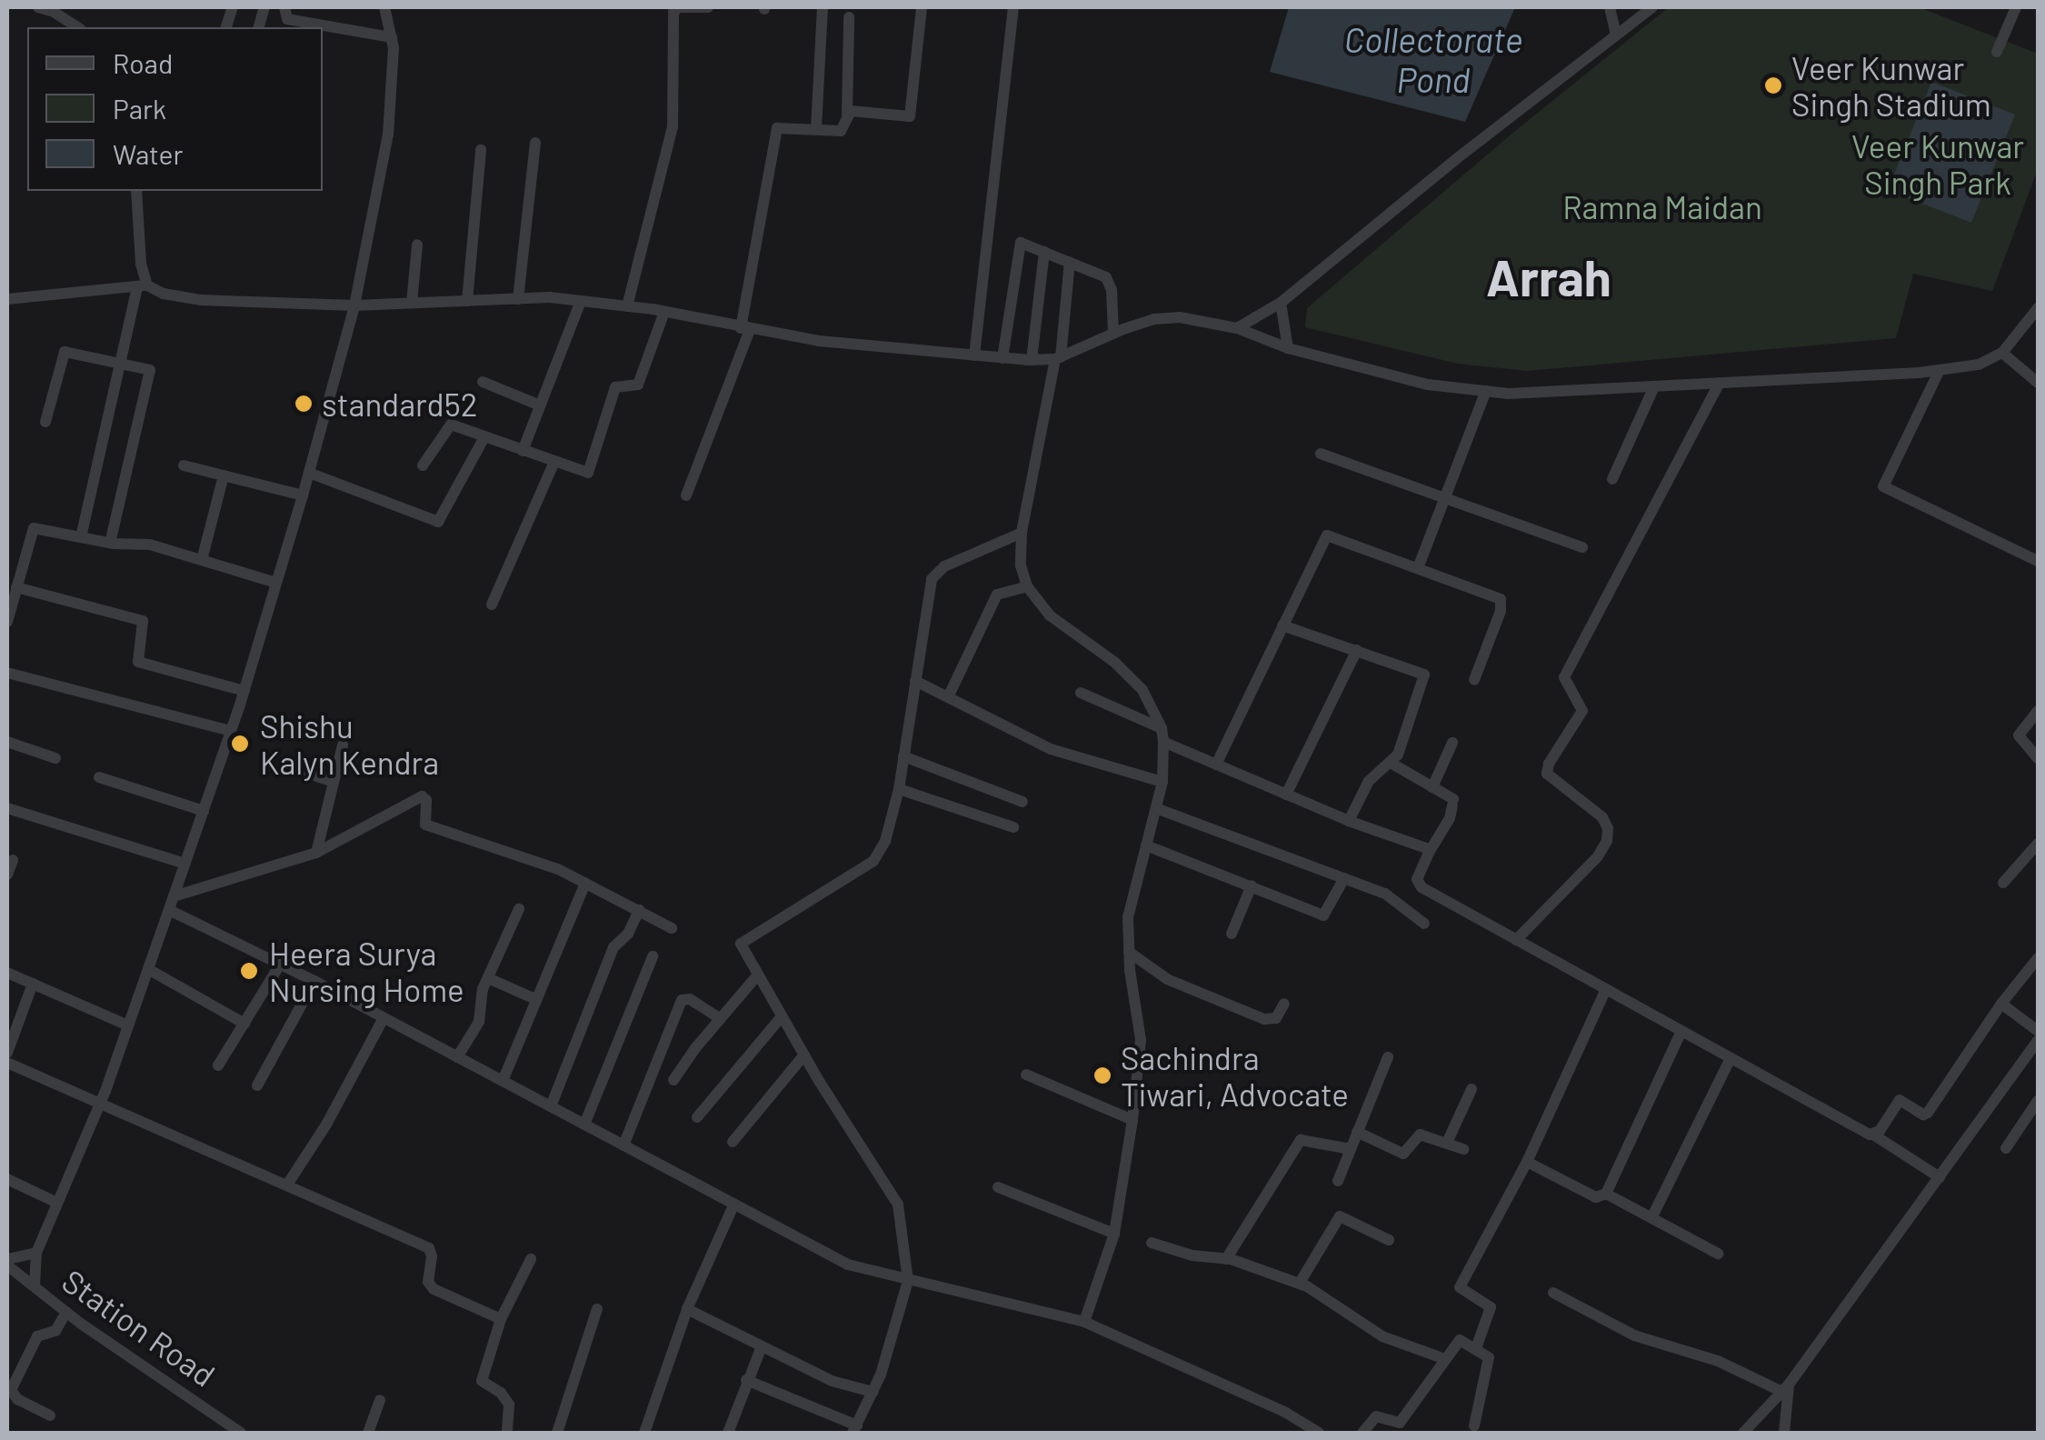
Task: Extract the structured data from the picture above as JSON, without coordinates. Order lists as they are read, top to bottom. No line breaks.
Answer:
{"streets":{"street":["Station Road"]},"districts":["Arrah"],"water":["Collectorate Pond"],"parks":["Veer Kunwar Singh Park","Ramna Maidan"],"places":["Veer Kunwar Singh Stadium","standard52","Shishu Kalyn Kendra","Heera Surya Nursing Home","Sachindra Tiwari, Advocate"],"legend":["Road","Park","Water"]}
